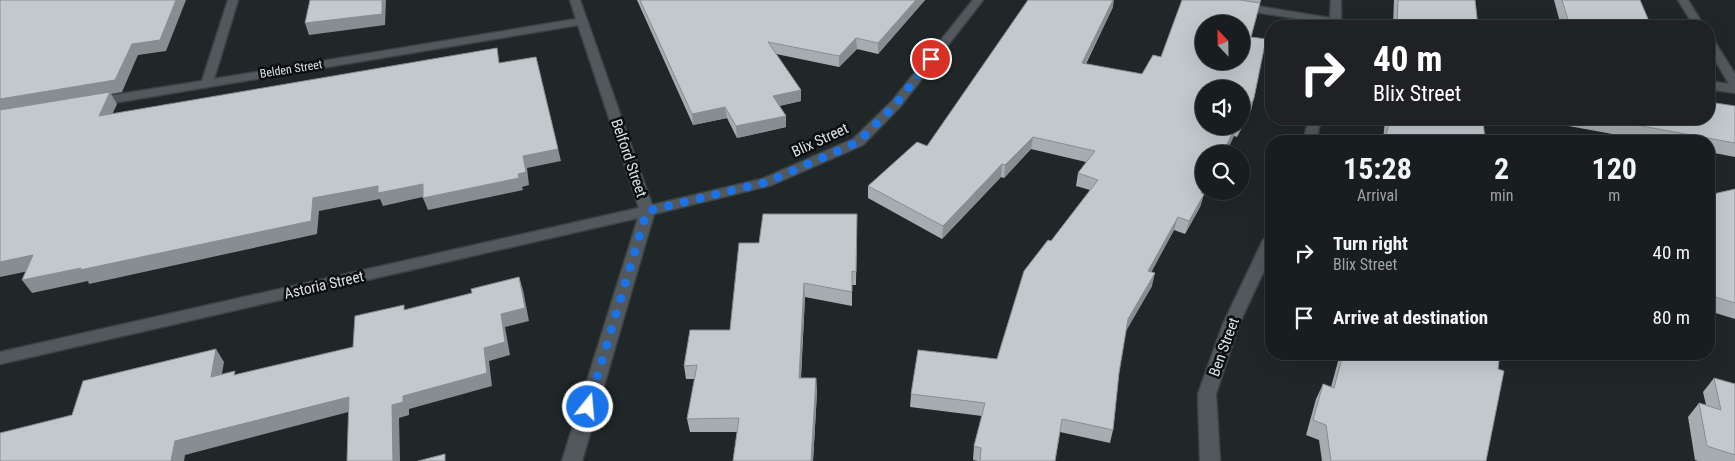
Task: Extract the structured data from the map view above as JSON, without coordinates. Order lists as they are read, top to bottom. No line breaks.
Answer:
{"streets":{"street":["Belden Street","Blix Street","Belford Street","Astoria Street","Ben Street"]},"crossings":[["Belden Street","Belford Street"],["Blix Street","Belford Street"],["Blix Street","Astoria Street"],["Belford Street","Astoria Street"]],"north":"top","page":{"turn":["40 m","Blix Street"],"eta":["15:28","Arrival","2","min","120","m"],"list":[{"name":"Turn right","note":"Blix Street","value":"40 m"},{"name":"Arrive at destination","value":"80 m"}]}}
